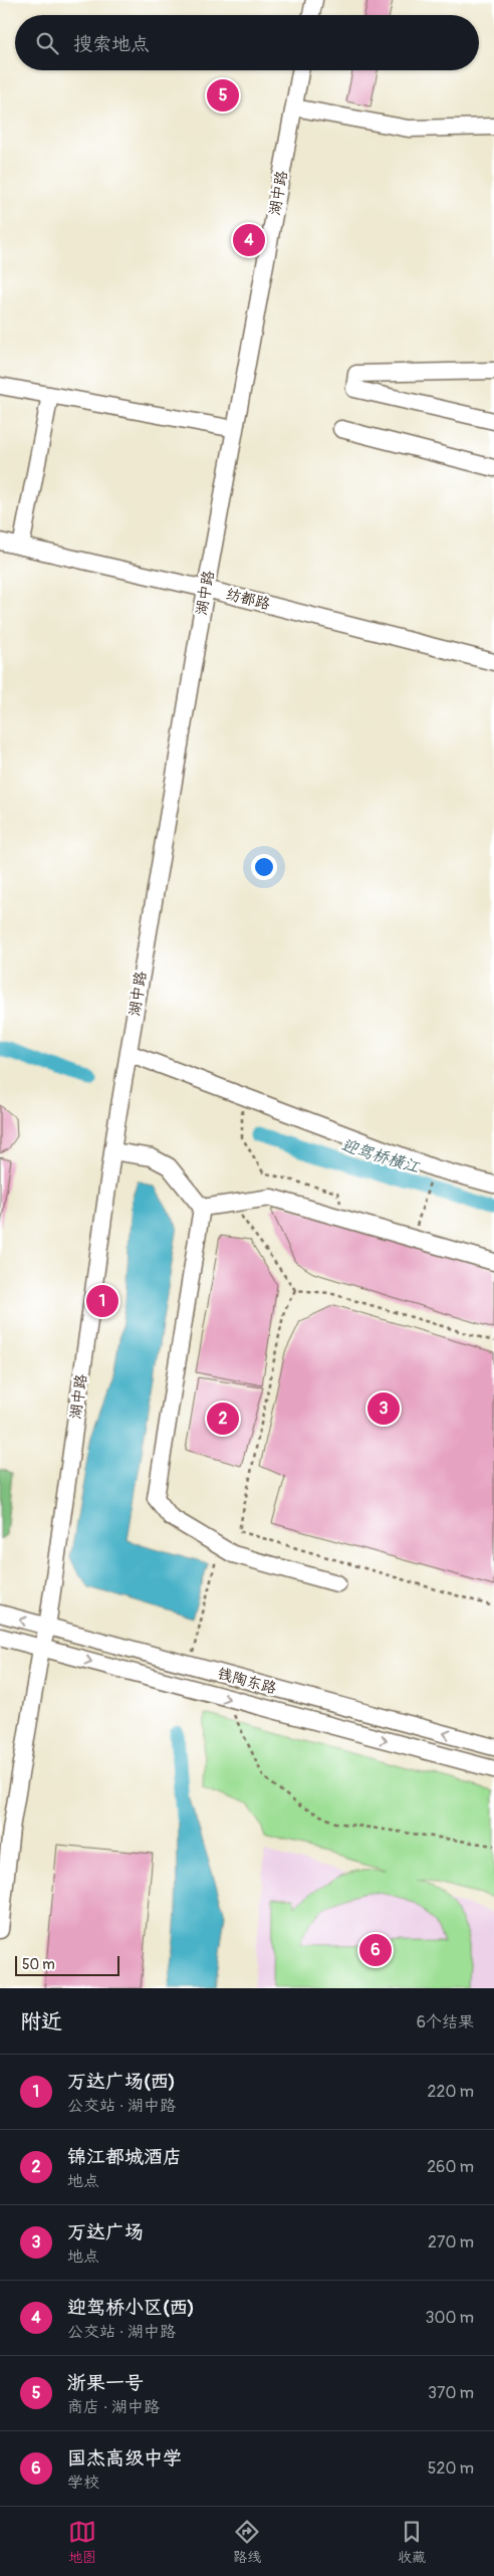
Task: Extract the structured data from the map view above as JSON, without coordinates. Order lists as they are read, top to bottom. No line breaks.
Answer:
{"streets":{"street":["湖中路","纺都路","钱陶东路"]},"crossings":[["湖中路","纺都路"],["湖中路","钱陶东路"]],"water":["迎驾桥横江"],"scale_bar":"50 m","page":{"search":"搜索地点","pins":["5","4","1","3","2","6"],"scale":"50 m","heading":["附近","6个结果"],"list":[{"mark":"1","name":"万达广场(西)","note":"公交站 · 湖中路","value":"220 m"},{"mark":"2","name":"锦江都城酒店","note":"地点","value":"260 m"},{"mark":"3","name":"万达广场","note":"地点","value":"270 m"},{"mark":"4","name":"迎驾桥小区(西)","note":"公交站 · 湖中路","value":"300 m"},{"mark":"5","name":"浙果一号","note":"商店 · 湖中路","value":"370 m"},{"mark":"6","name":"国杰高级中学","note":"学校","value":"520 m"}],"nav":["地图","路线","收藏"]}}
